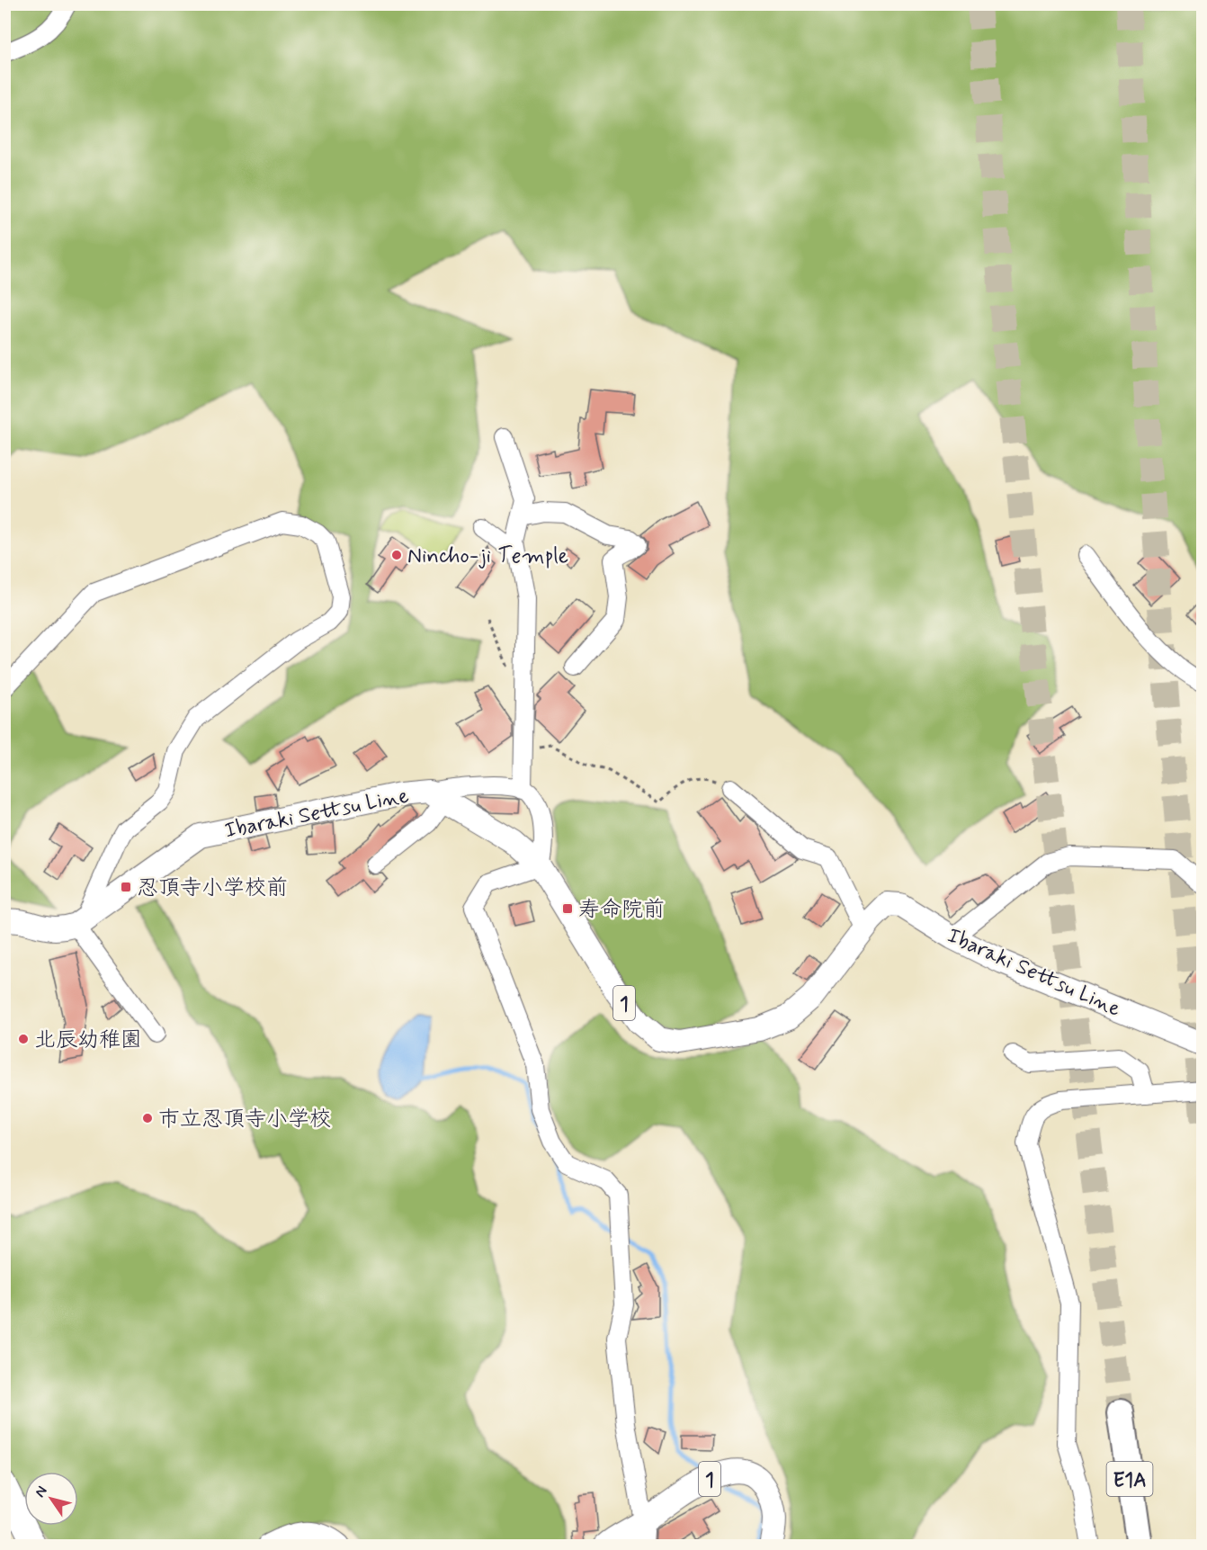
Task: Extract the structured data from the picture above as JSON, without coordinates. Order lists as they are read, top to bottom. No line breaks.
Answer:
{"streets":{"highway":["E1A"],"main road":["Ibaraki Settsu Line","1"]},"places":{"other":["Nincho-ji Temple","北辰幼稚園","市立忍頂寺小学校"],"transit":["忍頂寺小学校前","寿命院前"]},"north":"top left"}
